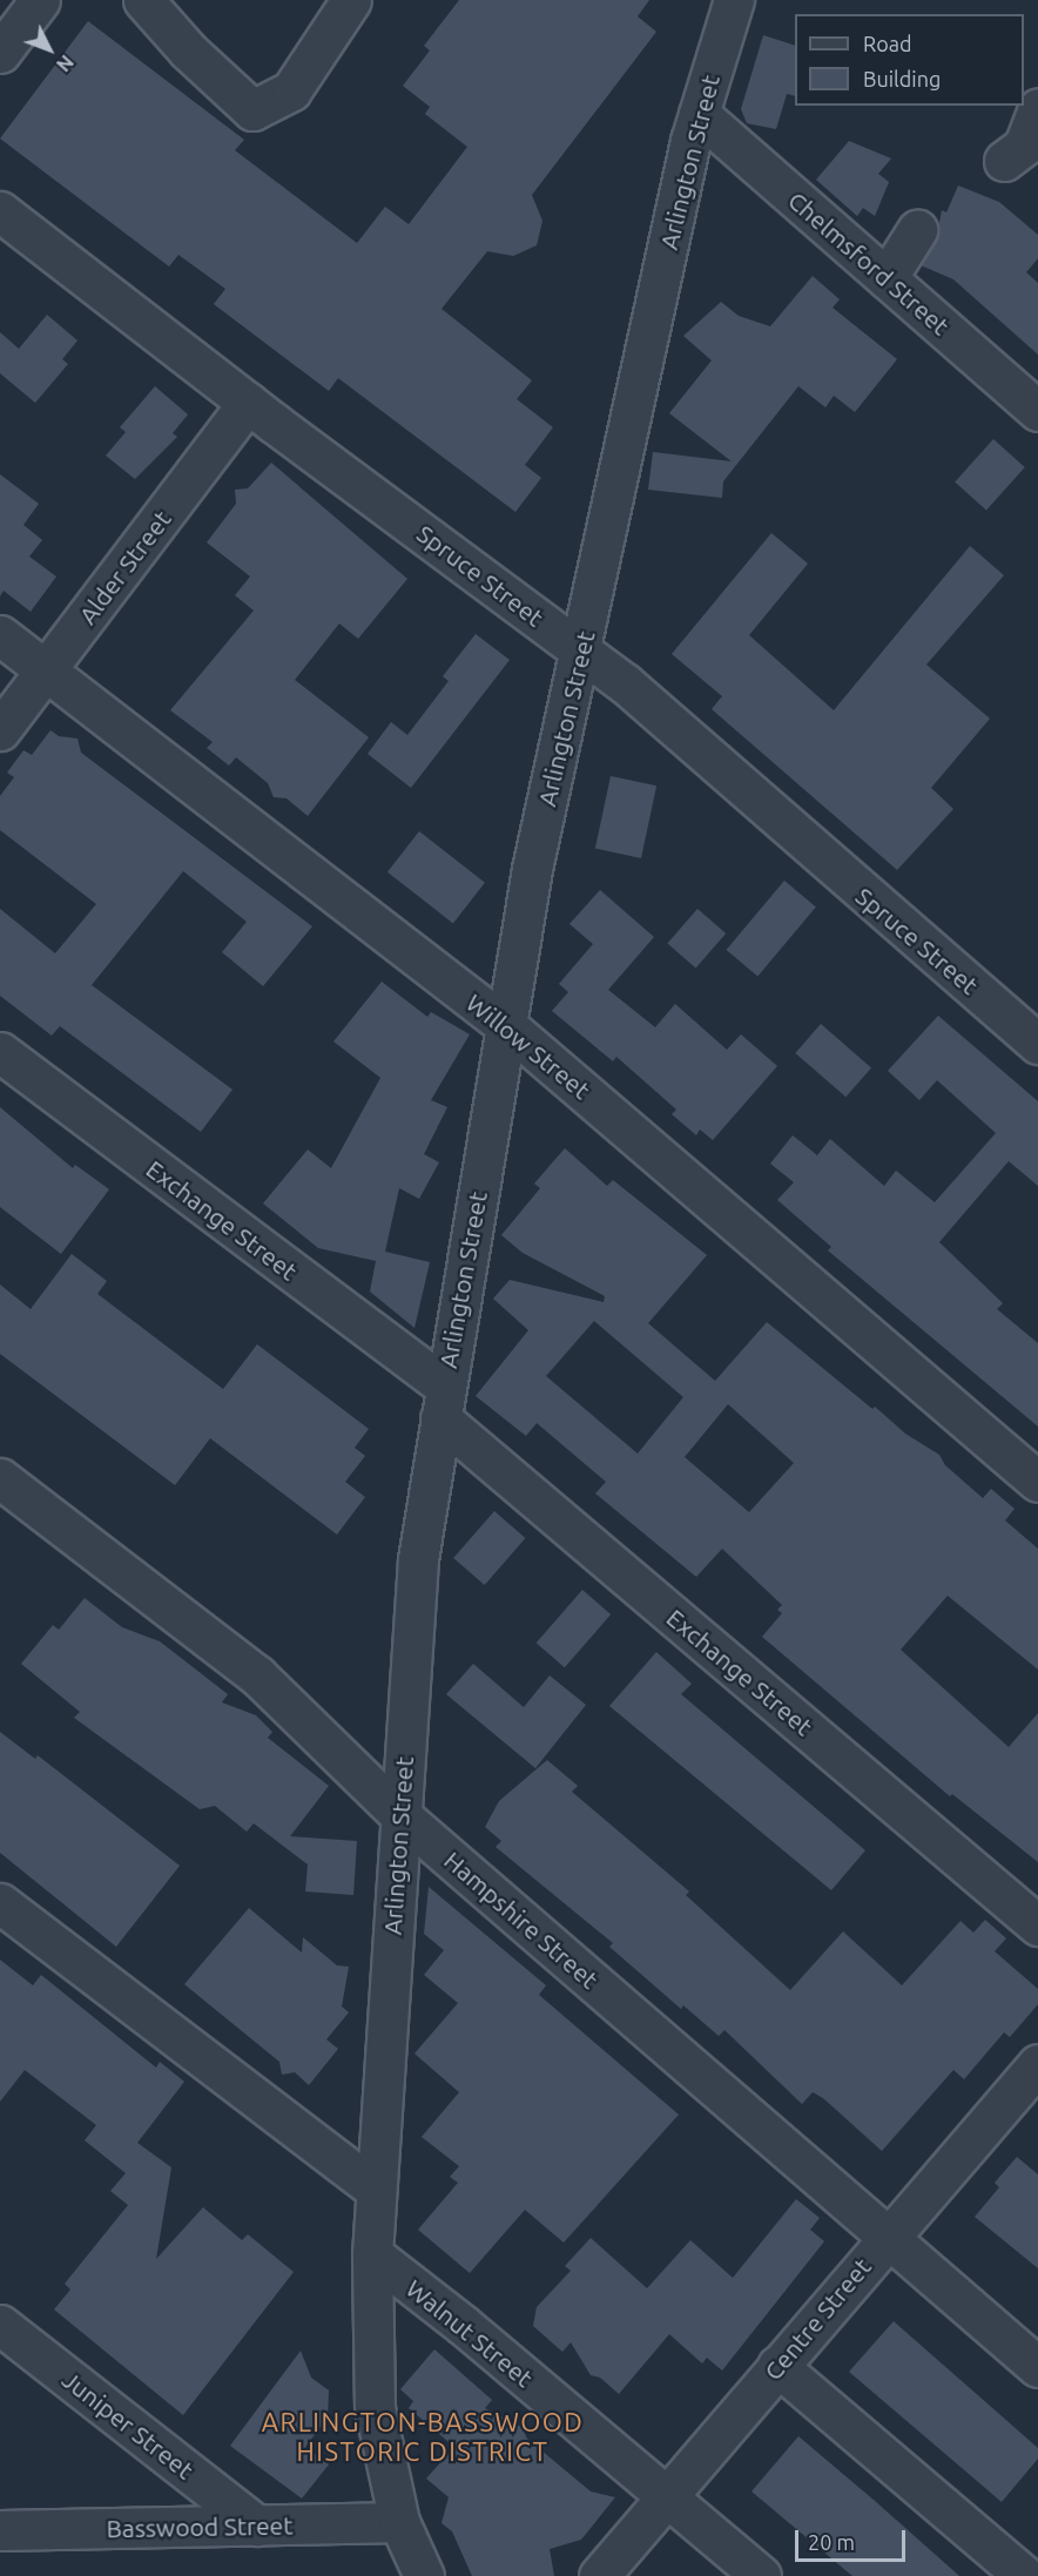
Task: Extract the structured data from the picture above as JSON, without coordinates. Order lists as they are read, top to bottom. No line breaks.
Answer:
{"streets":{"street":["Arlington Street","Chelmsford Street","Alder Street","Spruce Street","Willow Street","Exchange Street","Hampshire Street","Centre Street","Walnut Street","Juniper Street","Basswood Street"]},"crossings":[["Arlington Street","Chelmsford Street"],["Arlington Street","Spruce Street"],["Arlington Street","Willow Street"],["Arlington Street","Exchange Street"],["Arlington Street","Hampshire Street"],["Arlington Street","Walnut Street"],["Arlington Street","Basswood Street"],["Alder Street","Spruce Street"],["Alder Street","Willow Street"],["Hampshire Street","Centre Street"],["Centre Street","Walnut Street"],["Juniper Street","Basswood Street"]],"districts":["ARLINGTON-BASSWOOD HISTORIC DISTRICT"],"legend":["Road","Building"],"scale_bar":"20 m","north":"bottom right"}
